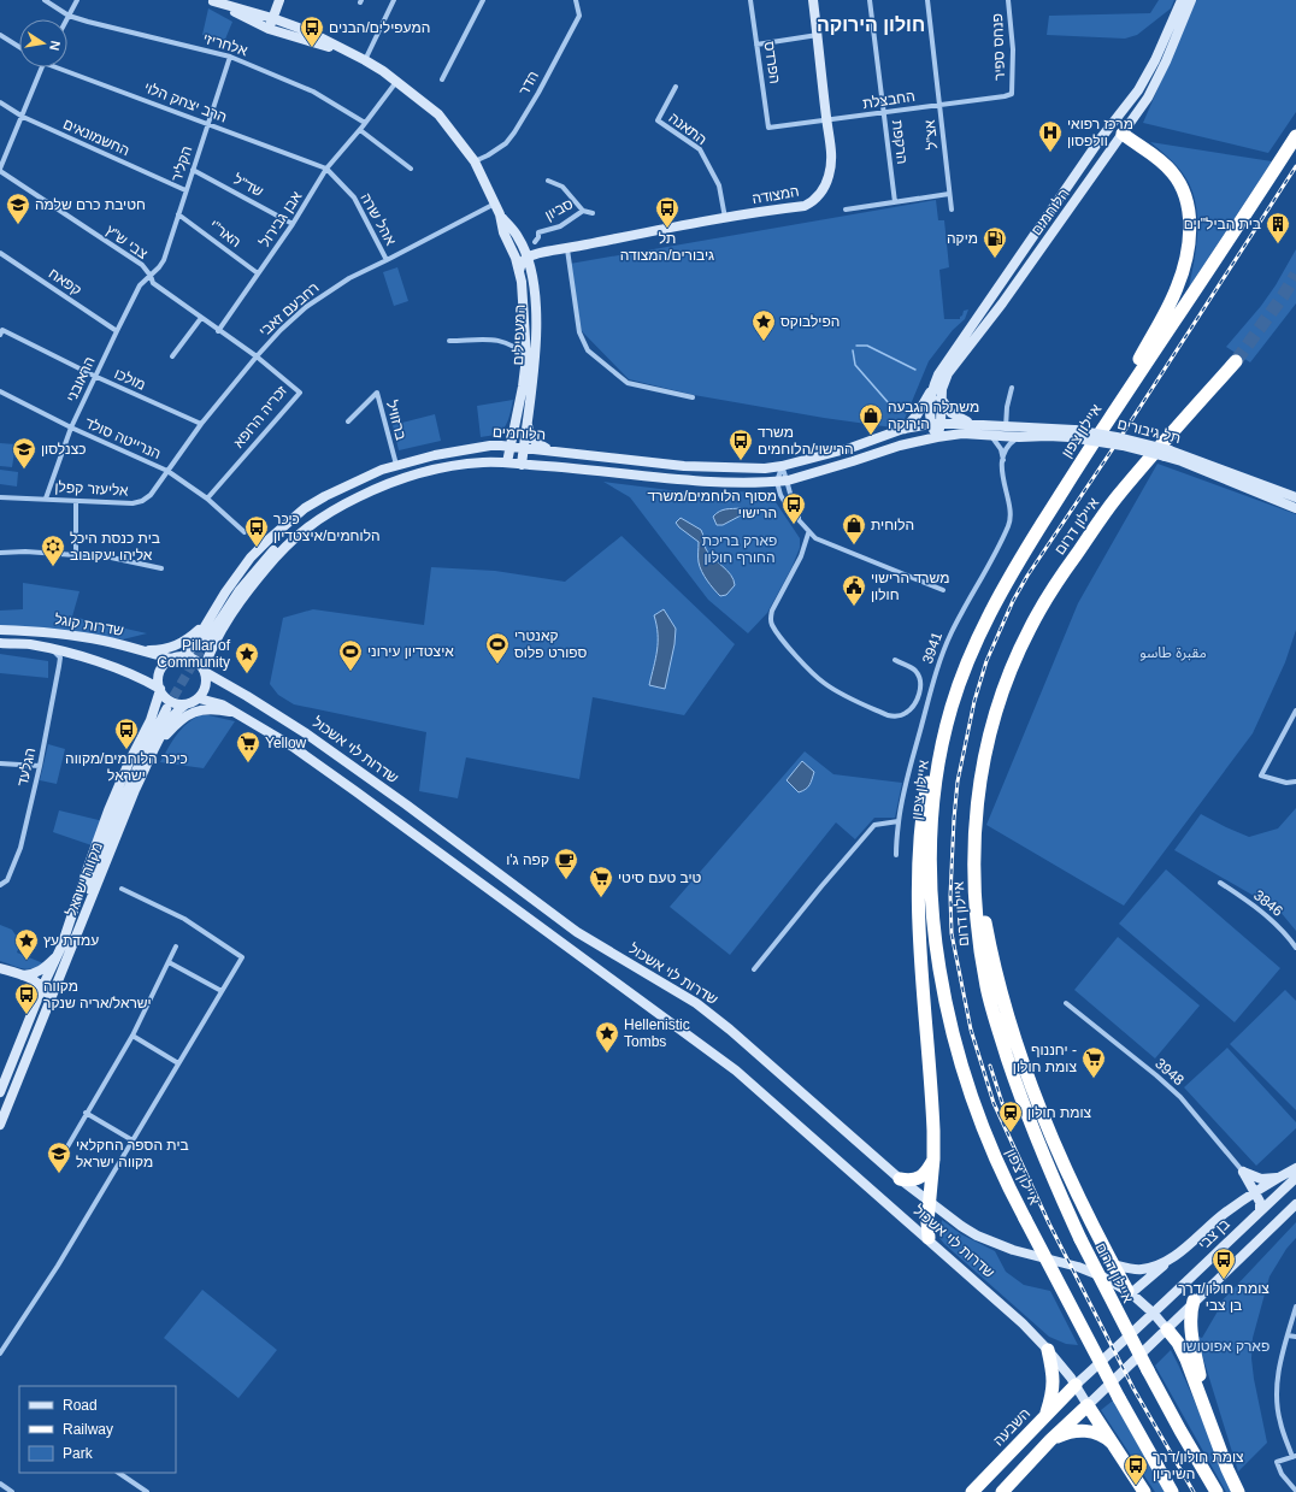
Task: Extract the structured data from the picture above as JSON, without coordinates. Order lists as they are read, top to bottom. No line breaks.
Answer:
{"streets":{"highway":["איילון צפון","איילון דרום","השבעה"],"main road":["המצודה","הלוחמים","המעפילים","תל גיבורים","שדרות קוגל","שדרות לוי אשכול","מקווה ישראל","בן צבי"],"street":["אלחריזי","פנחס ספיר","הפרדס","הדר","החבצלת","הרב יצחק הלוי","התאנה","אצ\"ל","החשמונאים","הרקפת","הקליר","שד\"ל","סביון","אבן גבירול","אהל שרה","האר\"י","צבי ש\"ץ","קפאח","רחבעם זאבי","הראובני","מולכו","זכריה הרופא","ברזוויל","הנרייטה סולד","אליעזר קפלן","3941","הגלעד","3846","3948"]},"crossings":[["אלחריזי","הקליר"],["אלחריזי","אבן גבירול"],["פנחס ספיר","החבצלת"],["הפרדס","החבצלת"],["הדר","המעפילים"],["החבצלת","אצ\"ל"],["החבצלת","הרקפת"],["החבצלת","המצודה"],["הרב יצחק הלוי","הקליר"],["הרב יצחק הלוי","אבן גבירול"],["הרב יצחק הלוי","אהל שרה"],["התאנה","המצודה"],["החשמונאים","הקליר"],["הקליר","שד\"ל"],["הקליר","האר\"י"],["הקליר","צבי ש\"ץ"],["הקליר","הראובני"],["שד\"ל","אבן גבירול"],["המצודה","המעפילים"],["הלוחמים","המעפילים"],["הלוחמים","ברזוויל"],["הלוחמים","תל גיבורים"],["הלוחמים","שדרות קוגל"],["הלוחמים","שדרות לוי אשכול"],["הלוחמים","מקווה ישראל"],["אבן גבירול","אהל שרה"],["אבן גבירול","האר\"י"],["אבן גבירול","צבי ש\"ץ"],["אבן גבירול","המעפילים"],["אהל שרה","רחבעם זאבי"],["צבי ש\"ץ","רחבעם זאבי"],["צבי ש\"ץ","הראובני"],["צבי ש\"ץ","זכריה הרופא"],["קפאח","הראובני"],["רחבעם זאבי","המעפילים"],["רחבעם זאבי","מולכו"],["רחבעם זאבי","זכריה הרופא"],["רחבעם זאבי","הנרייטה סולד"],["רחבעם זאבי","אליעזר קפלן"],["הראובני","מולכו"],["הראובני","הנרייטה סולד"],["הראובני","אליעזר קפלן"],["זכריה הרופא","הנרייטה סולד"],["תל גיבורים","3941"],["הנרייטה סולד","אליעזר קפלן"],["שדרות קוגל","שדרות לוי אשכול"],["שדרות קוגל","מקווה ישראל"],["שדרות לוי אשכול","מקווה ישראל"],["שדרות לוי אשכול","בן צבי"],["שדרות לוי אשכול","השבעה"],["בן צבי","השבעה"]],"districts":["חולון הירוקה"],"parks":["פארק בריכת החורף חולון","مقبرة طاسو","פארק אפוטושו"],"places":{"bus stop":["המעפילים/הבנים","תל גיבורים/המצודה","משרד הרישוי/הלוחמים","מסוף הלוחמים/משרד הרישוי","כיכר הלוחמים/איצטדיון","כיכר הלוחמים/מקווה ישראל","מקווה ישראל/אריה שנקר","צומת חולון/דרך בן צבי","צומת חולון/דרך השיריון"],"hospital":["מרכז רפואי וולפסון"],"school or university":["חטיבת כרם שלמה","כצנלסון","בית הספר החקלאי מקווה ישראל"],"building":["בית הביל\"וים"],"fuel station":["מיקה"],"place":["הפילבוקס","Pillar of Community","עמדת עץ","Hellenistic Tombs"],"shop":["משתלה הגבעה הירוקה","הלוחית"],"synagogue":["בית כנסת היכל אליהו יעקובוב"],"public building":["משרד הרישוי חולון"],"sports":["קאנטרי ספורט פלוס","איצטדיון עירוני"],"supermarket":["Yellow","טיב טעם סיטי","יחננוף - צומת חולון"],"cafe":["קפה ג'ו"],"station":["צומת חולון"]},"legend":["Road","Railway","Park"],"north":"right"}
